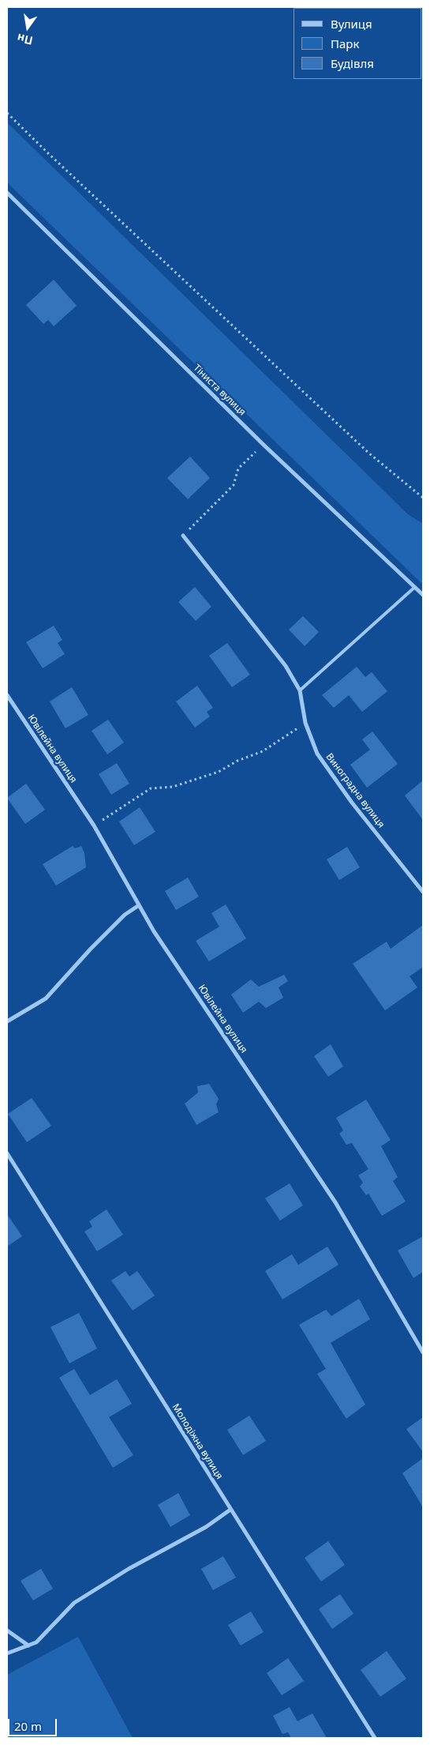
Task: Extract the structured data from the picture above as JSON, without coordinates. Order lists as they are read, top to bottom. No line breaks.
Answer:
{"streets":{"street":["Тіниста вулиця","Ювілейна вулиця","Виноградна вулиця","Молодіжна вулиця"]},"legend":["Вулиця","Парк","Будівля"],"scale_bar":"20 m","north":"bottom"}
